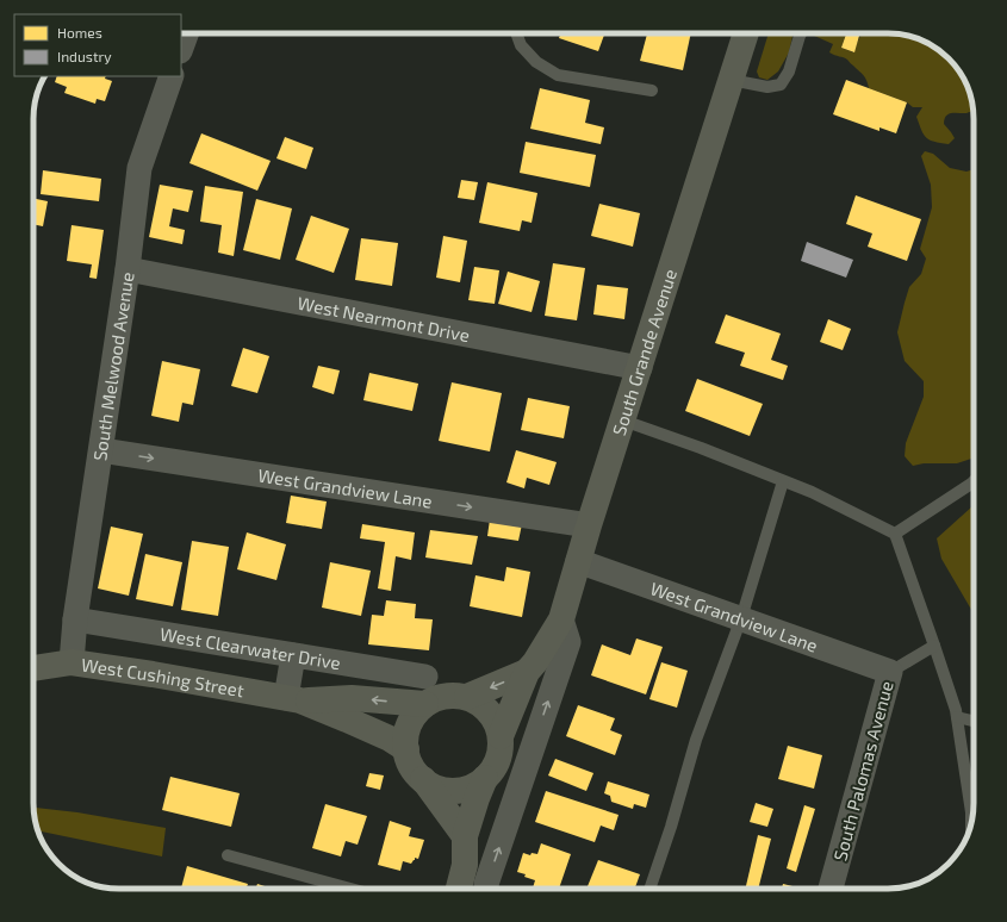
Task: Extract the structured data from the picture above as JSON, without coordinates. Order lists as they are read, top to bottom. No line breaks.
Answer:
{"streets":{"main road":["South Grande Avenue","West Cushing Street"],"street":["West Nearmont Drive","South Melwood Avenue","West Grandview Lane","West Clearwater Drive","South Palomas Avenue"]},"crossings":[["West Nearmont Drive","South Grande Avenue"],["West Nearmont Drive","South Melwood Avenue"],["South Grande Avenue","West Grandview Lane"],["South Grande Avenue","West Cushing Street"],["South Melwood Avenue","West Grandview Lane"],["South Melwood Avenue","West Clearwater Drive"],["South Melwood Avenue","West Cushing Street"],["West Grandview Lane","South Palomas Avenue"]],"one_way":["West Grandview Lane"],"legend":["Homes","Industry"]}
